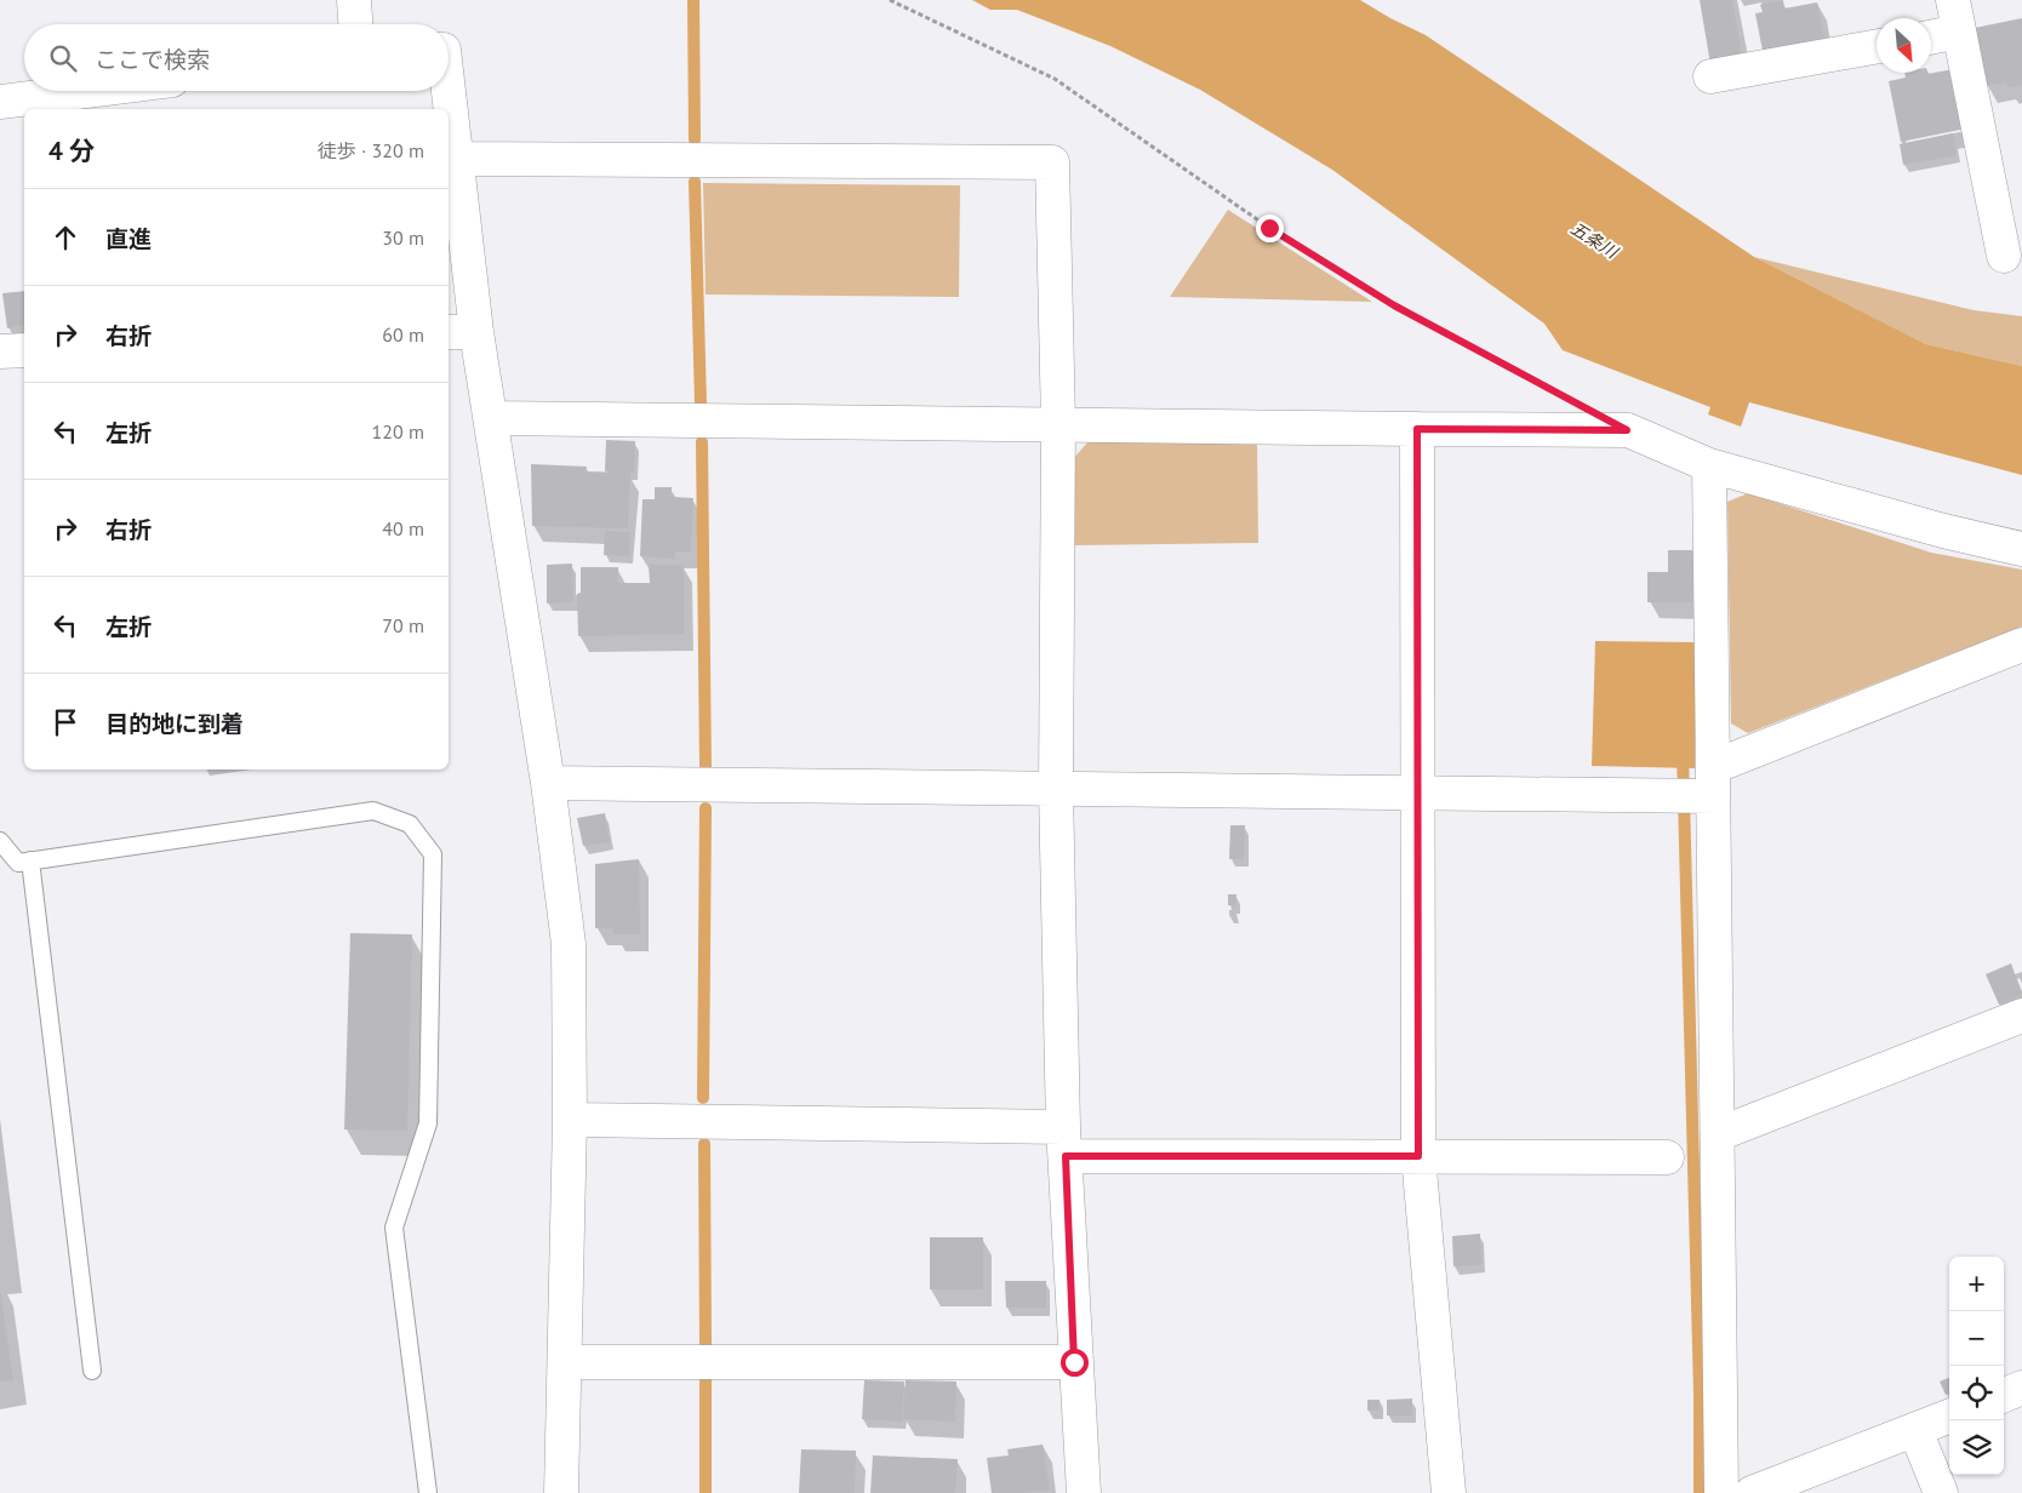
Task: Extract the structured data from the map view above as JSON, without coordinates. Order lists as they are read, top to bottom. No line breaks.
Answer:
{"water":["五条川"],"north":"bottom right","page":{"search":"ここで検索","heading":["4 分","徒歩 · 320 m"],"list":[["直進","30 m"],["右折","60 m"],["左折","120 m"],["右折","40 m"],["左折","70 m"],"目的地に到着"],"map_buttons":["+","−"]}}
